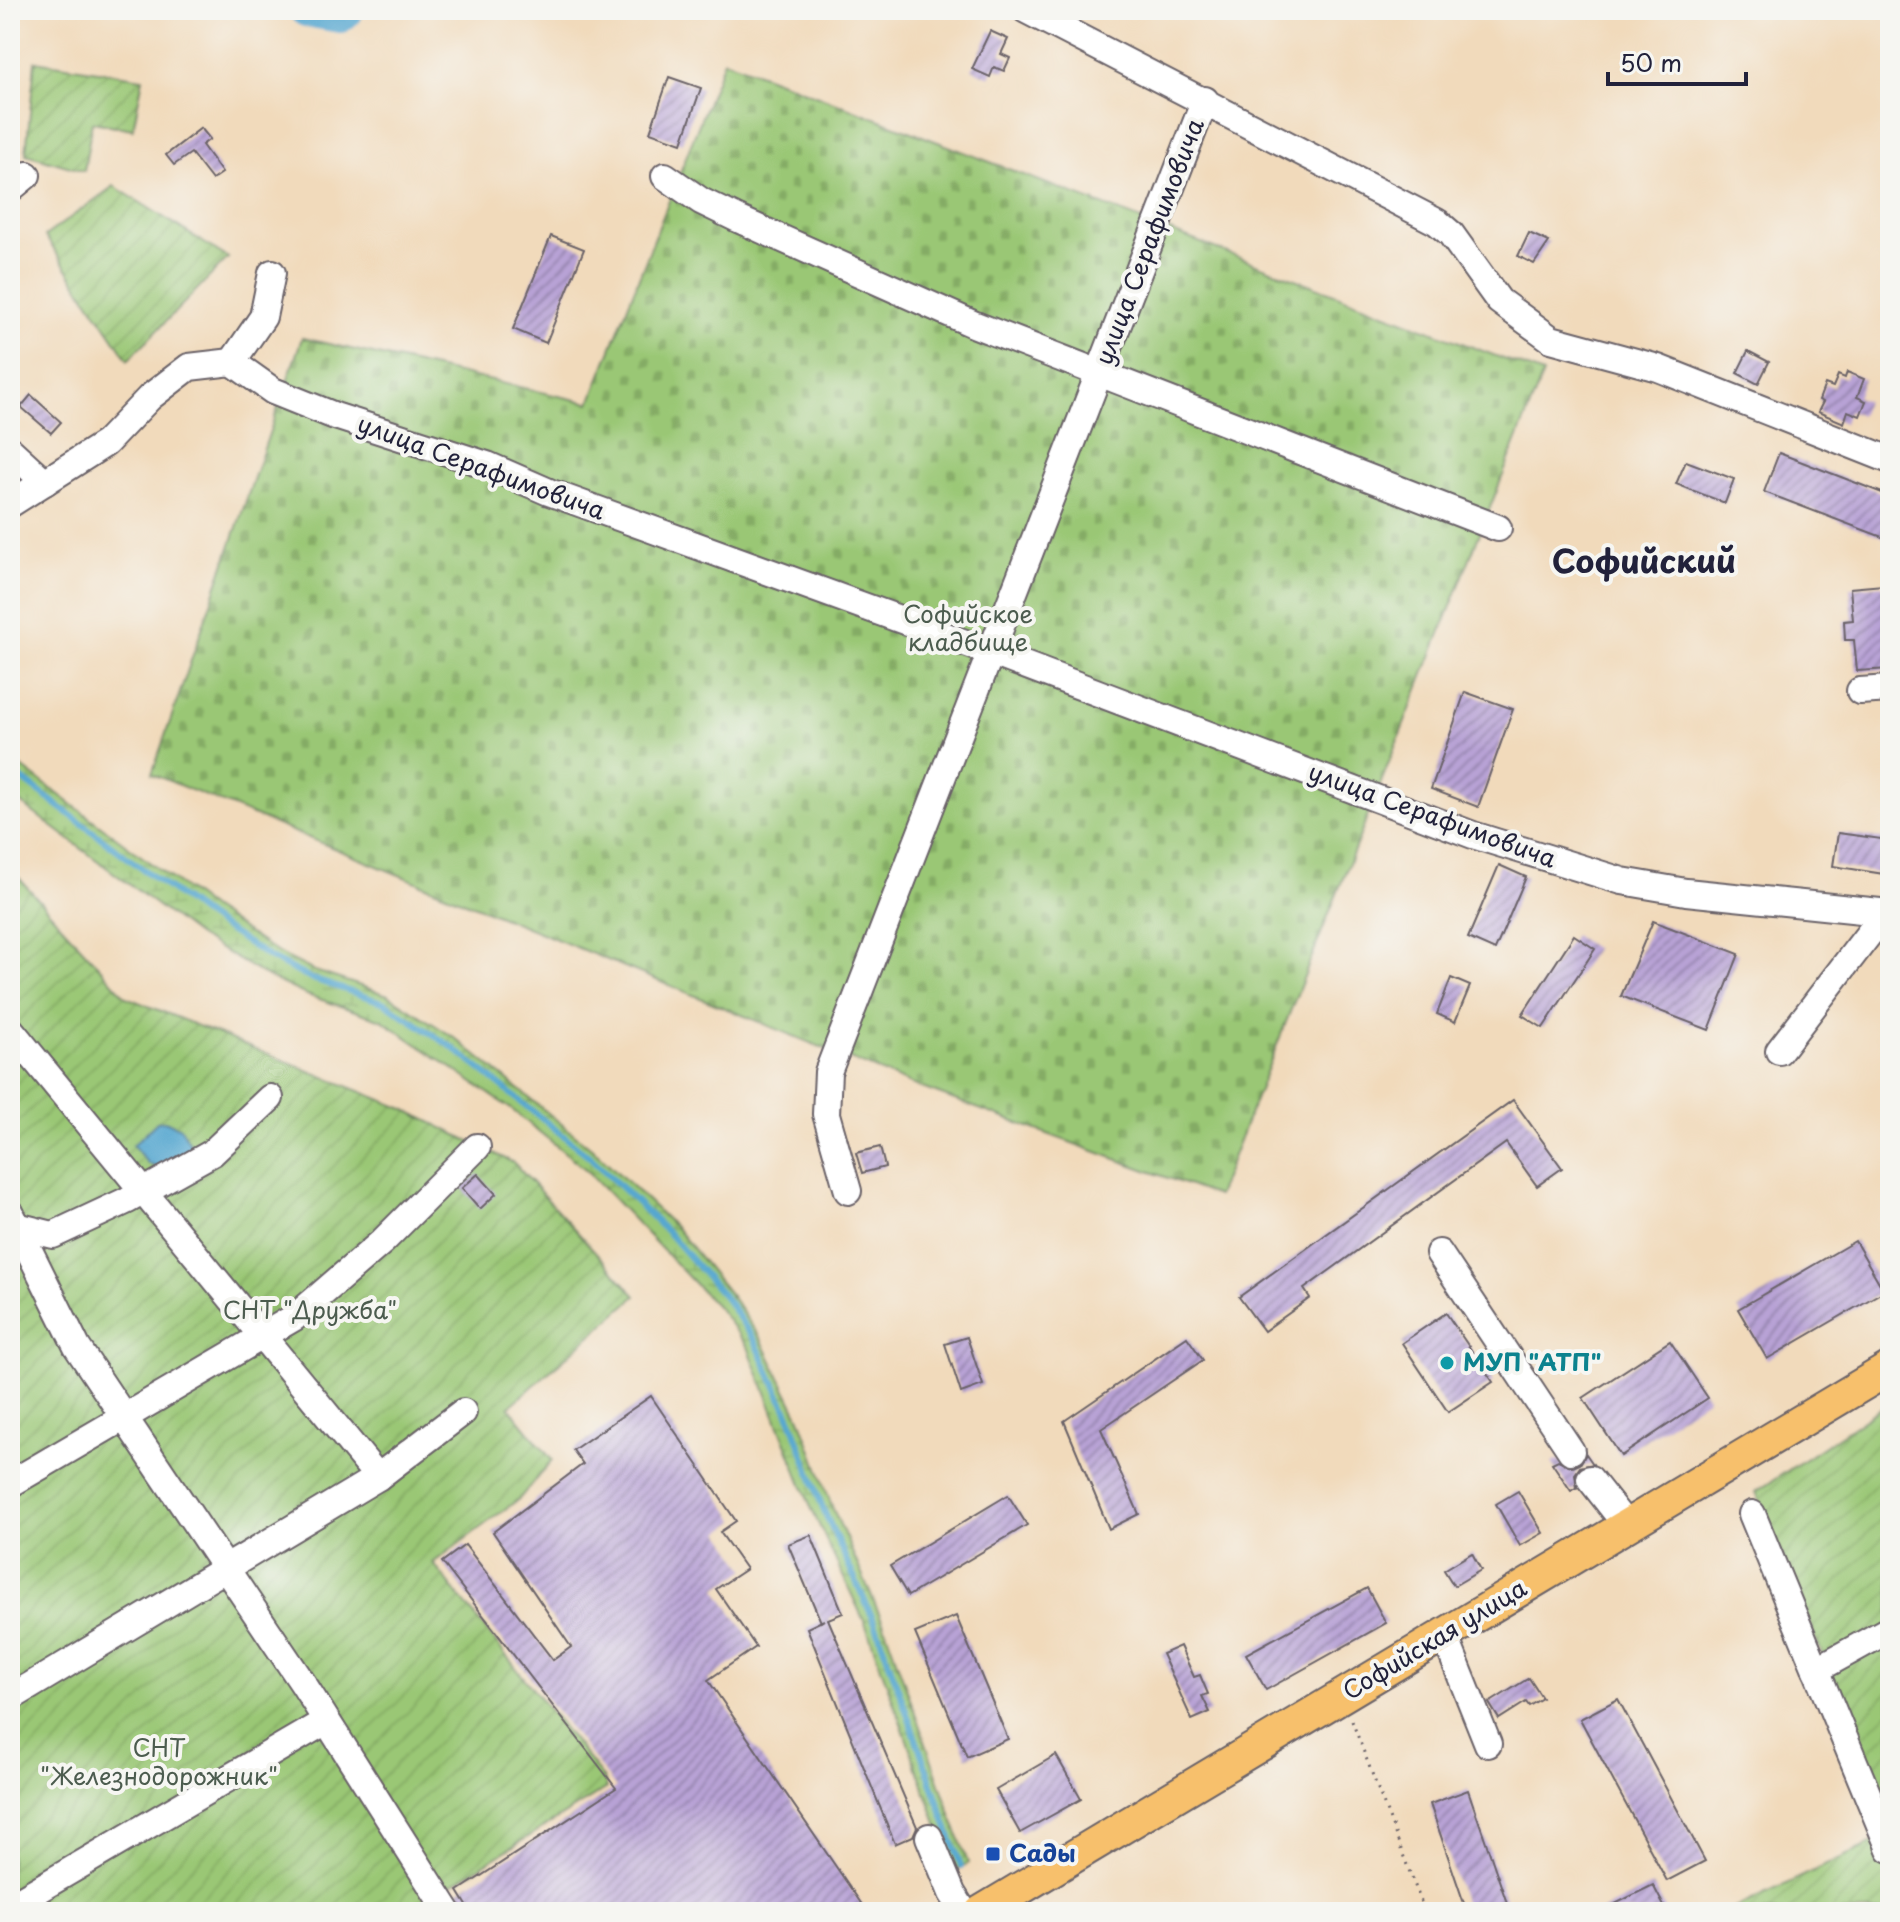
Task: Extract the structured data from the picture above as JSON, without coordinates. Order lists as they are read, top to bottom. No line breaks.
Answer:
{"streets":{"main road":["Софийская улица"],"street":["улица Серафимовича"]},"districts":["Софийский"],"parks":["Софийское кладбище","СНТ \"Дружба\"","СНТ \"Железнодорожник\""],"places":{"other":["МУП \"АТП\""],"transit":["Сады"]},"scale_bar":"50 m"}
